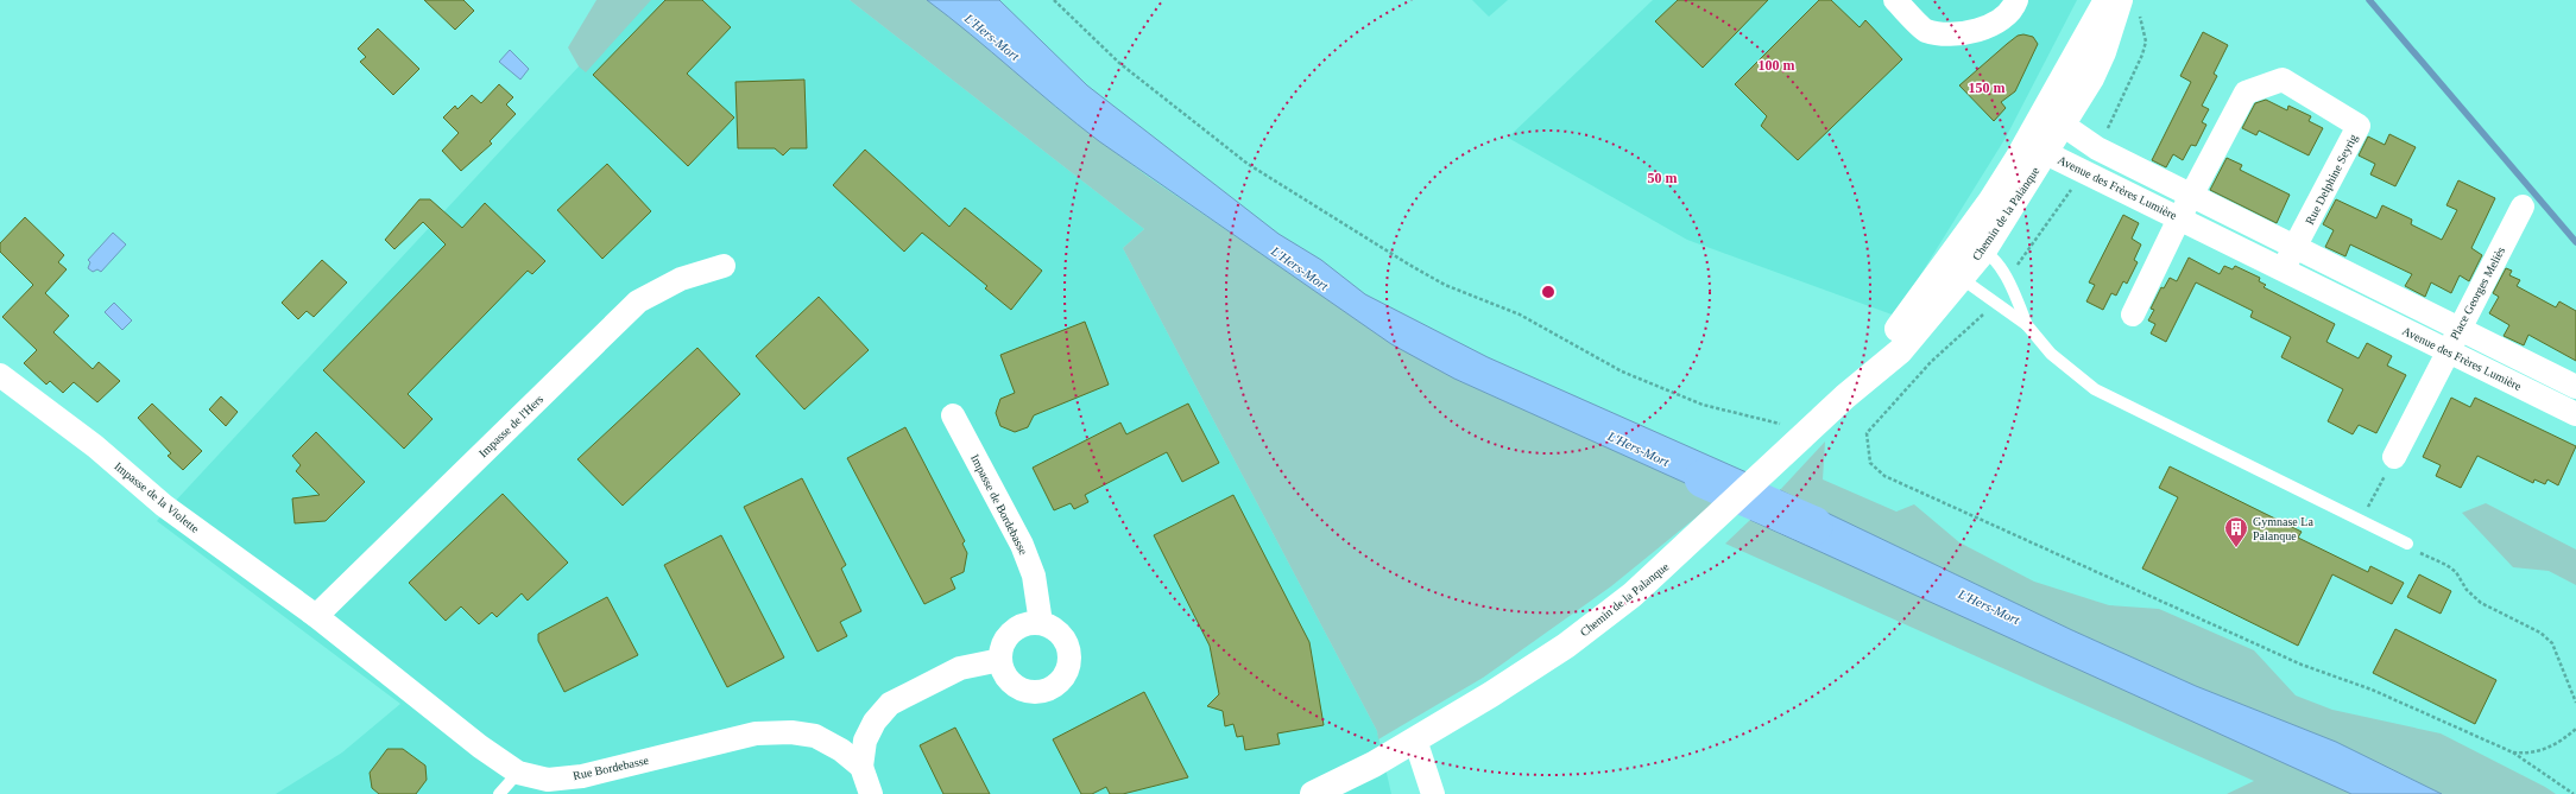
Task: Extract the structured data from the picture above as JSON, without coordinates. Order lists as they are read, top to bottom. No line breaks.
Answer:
{"streets":{"street":["Rue Delphine Seyrig","Avenue des Frères Lumière","Chemin de la Palanque","Place Georges Meliès","Impasse de l'Hers","Impasse de la Violette","Impasse de Bordebasse","Rue Bordebasse"]},"crossings":[["Rue Delphine Seyrig","Avenue des Frères Lumière"],["Avenue des Frères Lumière","Chemin de la Palanque"],["Avenue des Frères Lumière","Place Georges Meliès"],["Impasse de l'Hers","Impasse de la Violette"],["Impasse de l'Hers","Rue Bordebasse"],["Impasse de la Violette","Rue Bordebasse"]],"water":["L'Hers-Mort"],"places":{"building":["Gymnase La Palanque"]},"rings":["100 m","150 m","50 m"]}
